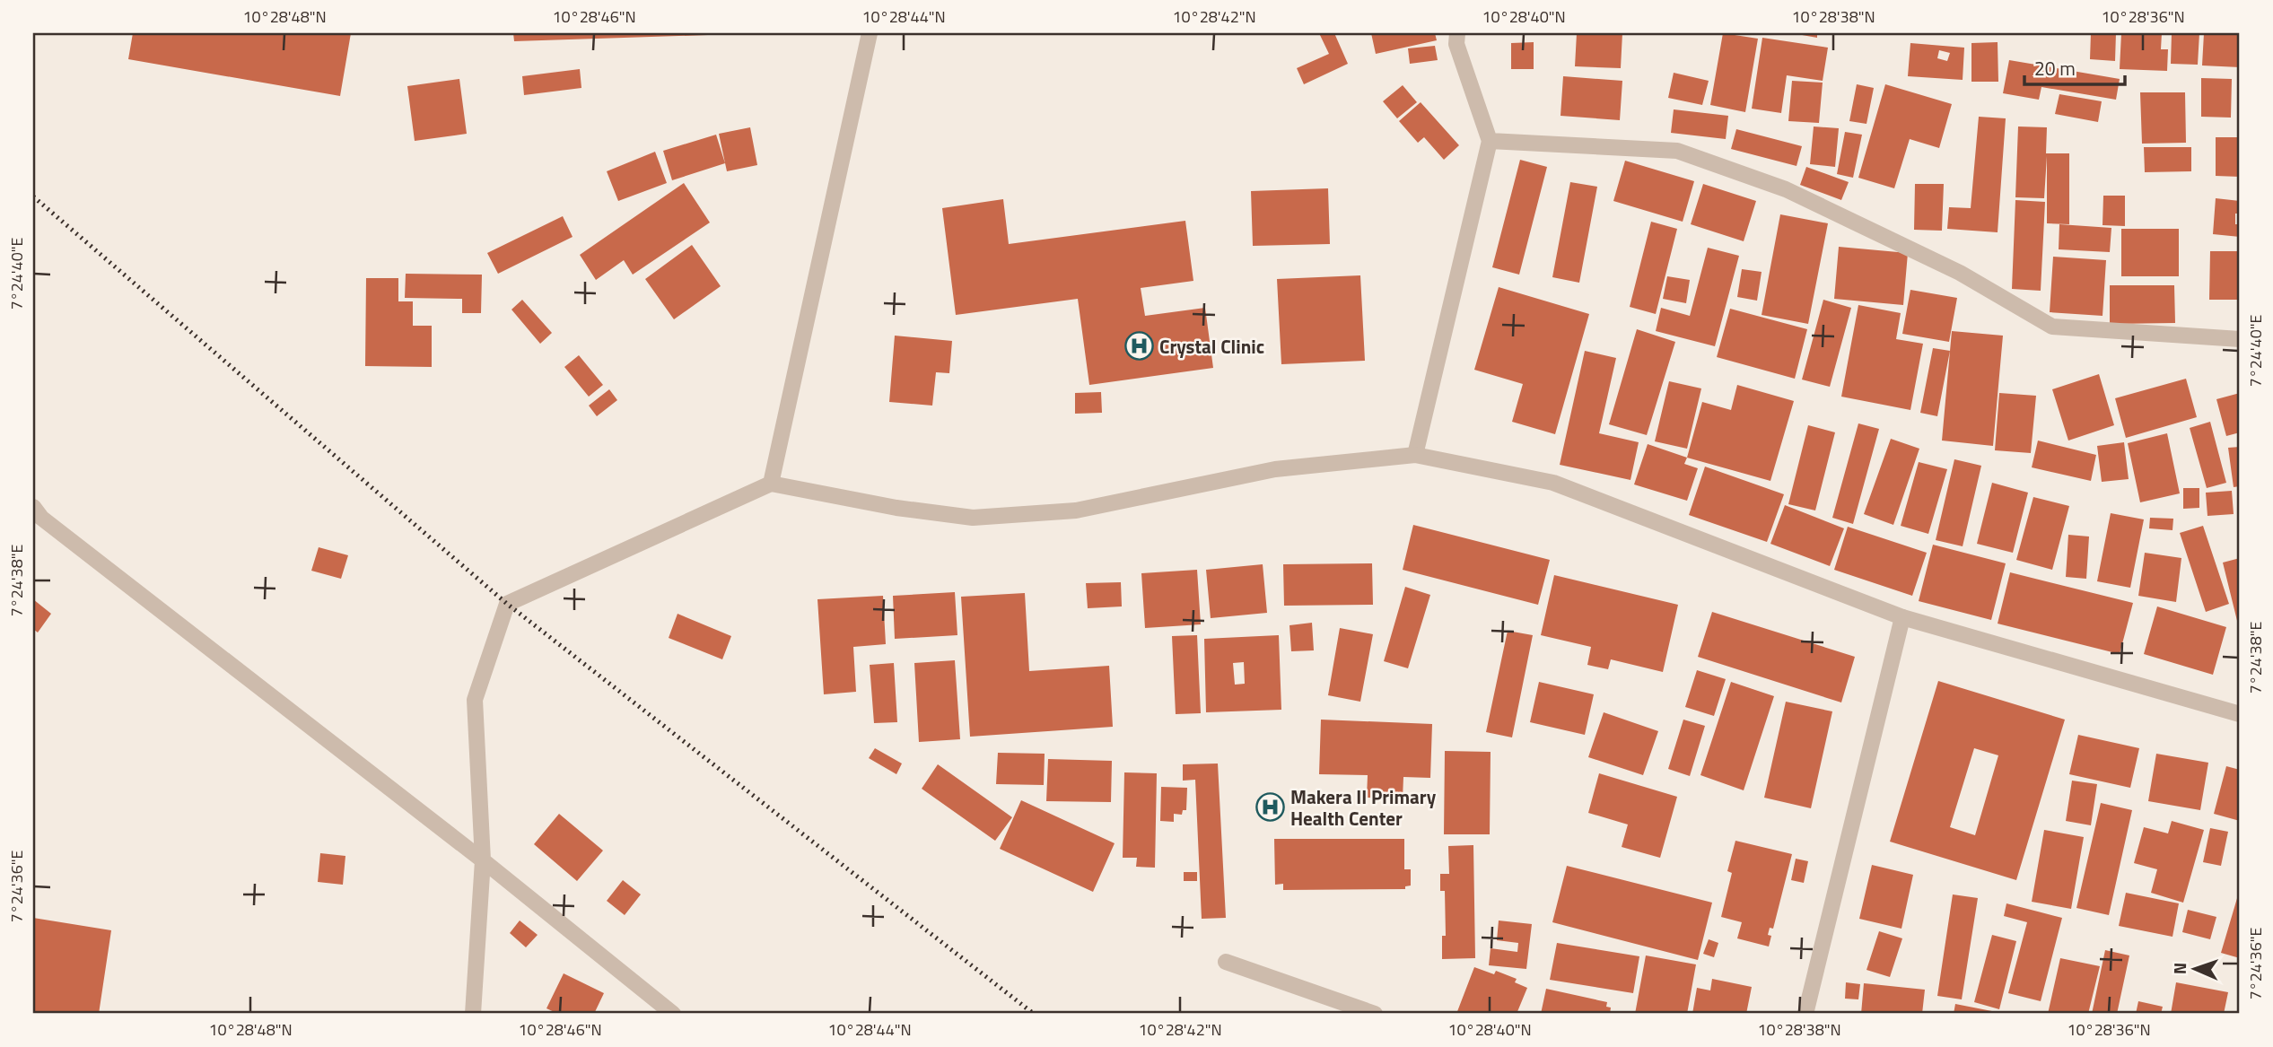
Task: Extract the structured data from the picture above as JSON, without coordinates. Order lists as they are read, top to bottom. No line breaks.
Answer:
{"places":{"hospital":["Crystal Clinic","Makera II Primary Health Center"]},"scale_bar":"20 m","north":"left","coordinates":["10°28'48\"N","10°28'46\"N","10°28'44\"N","10°28'42\"N","10°28'40\"N","10°28'38\"N","10°28'36\"N","7°24'40\"E","7°24'38\"E","7°24'36\"E"]}
